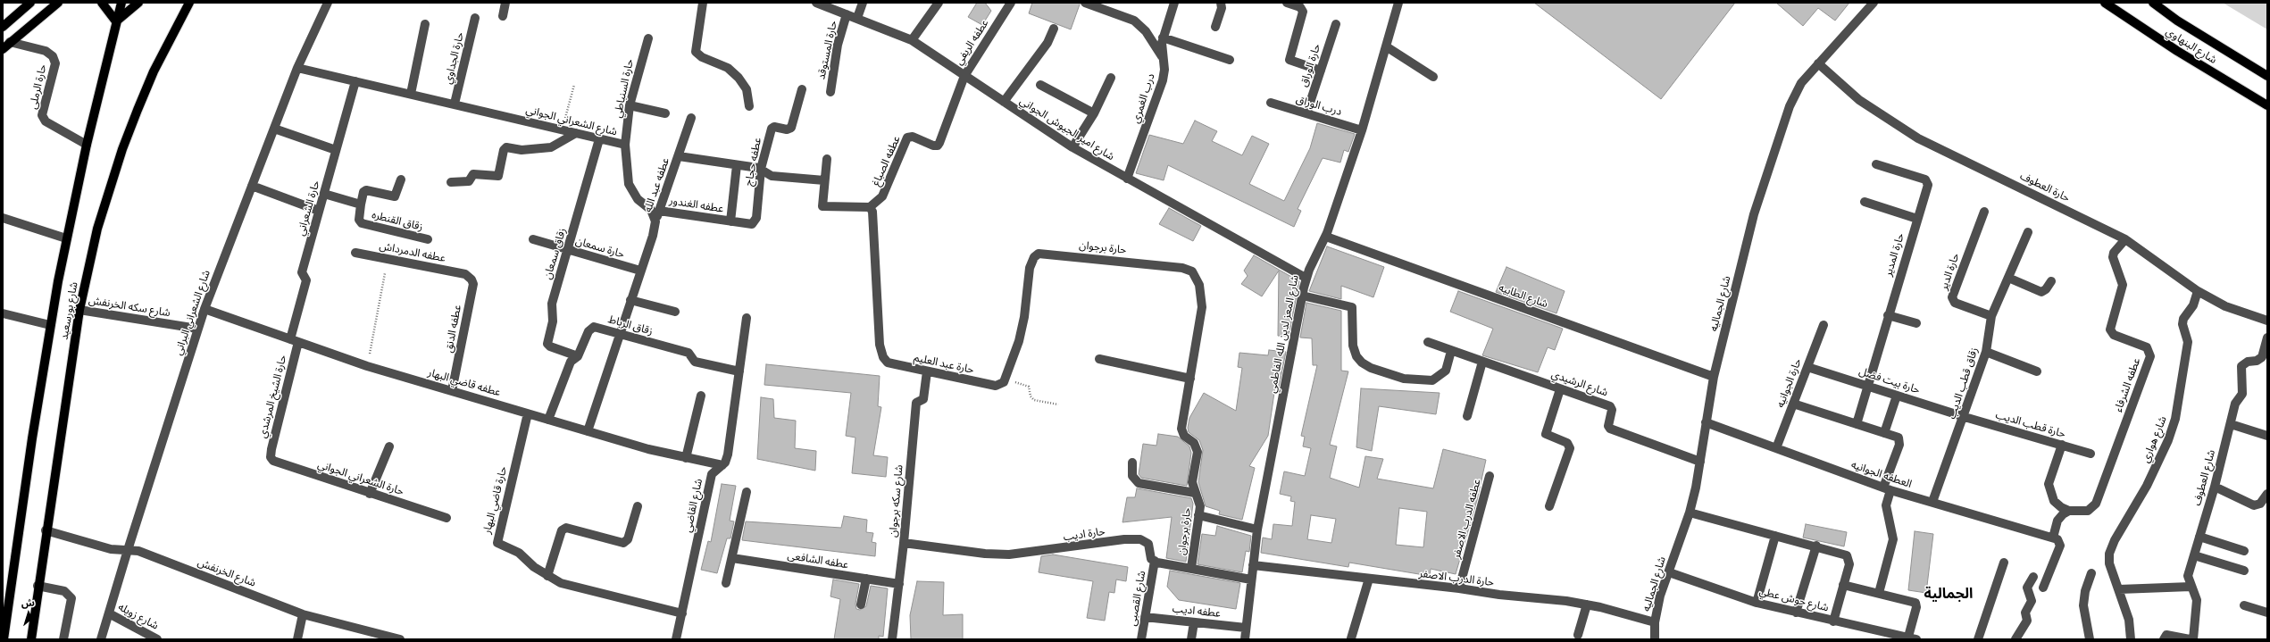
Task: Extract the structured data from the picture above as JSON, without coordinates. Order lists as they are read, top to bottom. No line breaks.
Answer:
{"streets":{"main road":["شارع البنهاوي","شارع بورسعيد"],"street":["عطفه الريفي","حارة المستوقد","حارة الجداوي","حارة الوراق","حارة الرملى","حارة السنباطي","درب الغمري","درب الوراق","شارع الشعراني الجواني","شارع امير الجيوش الجواني","عطفه الصباغ","عطفه حجاج","عطفه عبد الله","حارة العطوف","عطفه الغندور","حارة الشعراني","زقاق القنطره","حارة سمعان","حارة برجوان","عطفه الدمرداش","زقاق سمعان","حارة المدير","حارة الدير","شارع الطابيه","شارع الجماليه","شارع سكه الخرنفش","شارع الشعراني البراني","زقاق الرباط","عطفه الدنق","شارع المعز لدين الله الفاطمي","حارة عبد العليم","حارة بيت فضل","عطفه قاضي البهار","شارع الرشيدي","حارة الجوانيه","زقاق قطب الديب","عطفه الشرفاء","حارة الشيخ المرشدي","حارة قطب الديب","شارع هواري","العطفه الجوانيه","حارة الشعراني الجواني","شارع العطوف","حارة قاضي البهار","شارع سكه برجوان","شارع القاضي","عطفه الدرب الاصفر","حارة اديب","عطفه الشافعى","شارع الخرنفش","حارة الدرب الاصفر","شارع القصبى","شارع حوش عطي","عطفه اديب","شارع زويله"]},"crossings":[["عطفه الريفي","شارع امير الجيوش الجواني"],["عطفه الريفي","عطفه الصباغ"],["حارة المستوقد","شارع امير الجيوش الجواني"],["حارة الجداوي","شارع الشعراني الجواني"],["حارة الوراق","درب الوراق"],["حارة الرملى","شارع بورسعيد"],["حارة السنباطي","شارع الشعراني الجواني"],["درب الغمري","شارع امير الجيوش الجواني"],["درب الوراق","شارع المعز لدين الله الفاطمي"],["شارع الشعراني الجواني","عطفه عبد الله"],["شارع الشعراني الجواني","حارة الشعراني"],["شارع الشعراني الجواني","زقاق سمعان"],["شارع الشعراني الجواني","شارع الشعراني البراني"],["شارع امير الجيوش الجواني","عطفه الصباغ"],["شارع امير الجيوش الجواني","شارع المعز لدين الله الفاطمي"],["عطفه الصباغ","حارة عبد العليم"],["عطفه حجاج","عطفه عبد الله"],["عطفه حجاج","عطفه الغندور"],["عطفه عبد الله","عطفه الغندور"],["حارة العطوف","شارع الجماليه"],["حارة العطوف","عطفه الشرفاء"],["حارة العطوف","شارع هواري"],["حارة الشعراني","عطفه قاضي البهار"],["حارة الشعراني","حارة الشيخ المرشدي"],["حارة سمعان","زقاق سمعان"],["حارة برجوان","حارة عبد العليم"],["عطفه الدمرداش","عطفه الدنق"],["زقاق سمعان","زقاق الرباط"],["حارة المدير","حارة بيت فضل"],["حارة الدير","زقاق قطب الديب"],["شارع الطابيه","شارع الجماليه"],["شارع الطابيه","شارع المعز لدين الله الفاطمي"],["شارع الجماليه","شارع الرشيدي"],["شارع الجماليه","العطفه الجوانيه"],["شارع الجماليه","حارة الدرب الاصفر"],["شارع الجماليه","شارع حوش عطي"],["شارع سكه الخرنفش","شارع بورسعيد"],["شارع سكه الخرنفش","شارع الشعراني البراني"],["شارع بورسعيد","شارع الخرنفش"],["شارع الشعراني البراني","عطفه قاضي البهار"],["شارع الشعراني البراني","شارع الخرنفش"],["شارع الشعراني البراني","شارع زويله"],["زقاق الرباط","عطفه قاضي البهار"],["زقاق الرباط","شارع القاضي"],["عطفه الدنق","عطفه قاضي البهار"],["شارع المعز لدين الله الفاطمي","حارة الدرب الاصفر"],["شارع المعز لدين الله الفاطمي","عطفه اديب"],["حارة عبد العليم","شارع سكه برجوان"],["حارة بيت فضل","حارة الجوانيه"],["حارة بيت فضل","زقاق قطب الديب"],["حارة بيت فضل","حارة قطب الديب"],["عطفه قاضي البهار","حارة الشيخ المرشدي"],["عطفه قاضي البهار","حارة قاضي البهار"],["عطفه قاضي البهار","شارع القاضي"],["حارة الجوانيه","العطفه الجوانيه"],["زقاق قطب الديب","حارة قطب الديب"],["زقاق قطب الديب","العطفه الجوانيه"],["حارة الشيخ المرشدي","حارة الشعراني الجواني"],["حارة قاضي البهار","شارع القاضي"],["شارع سكه برجوان","حارة اديب"],["شارع سكه برجوان","عطفه الشافعى"],["عطفه الدرب الاصفر","حارة الدرب الاصفر"],["حارة اديب","شارع القصبى"],["شارع القصبى","عطفه اديب"]],"districts":["الجمالية"],"north":"top"}
